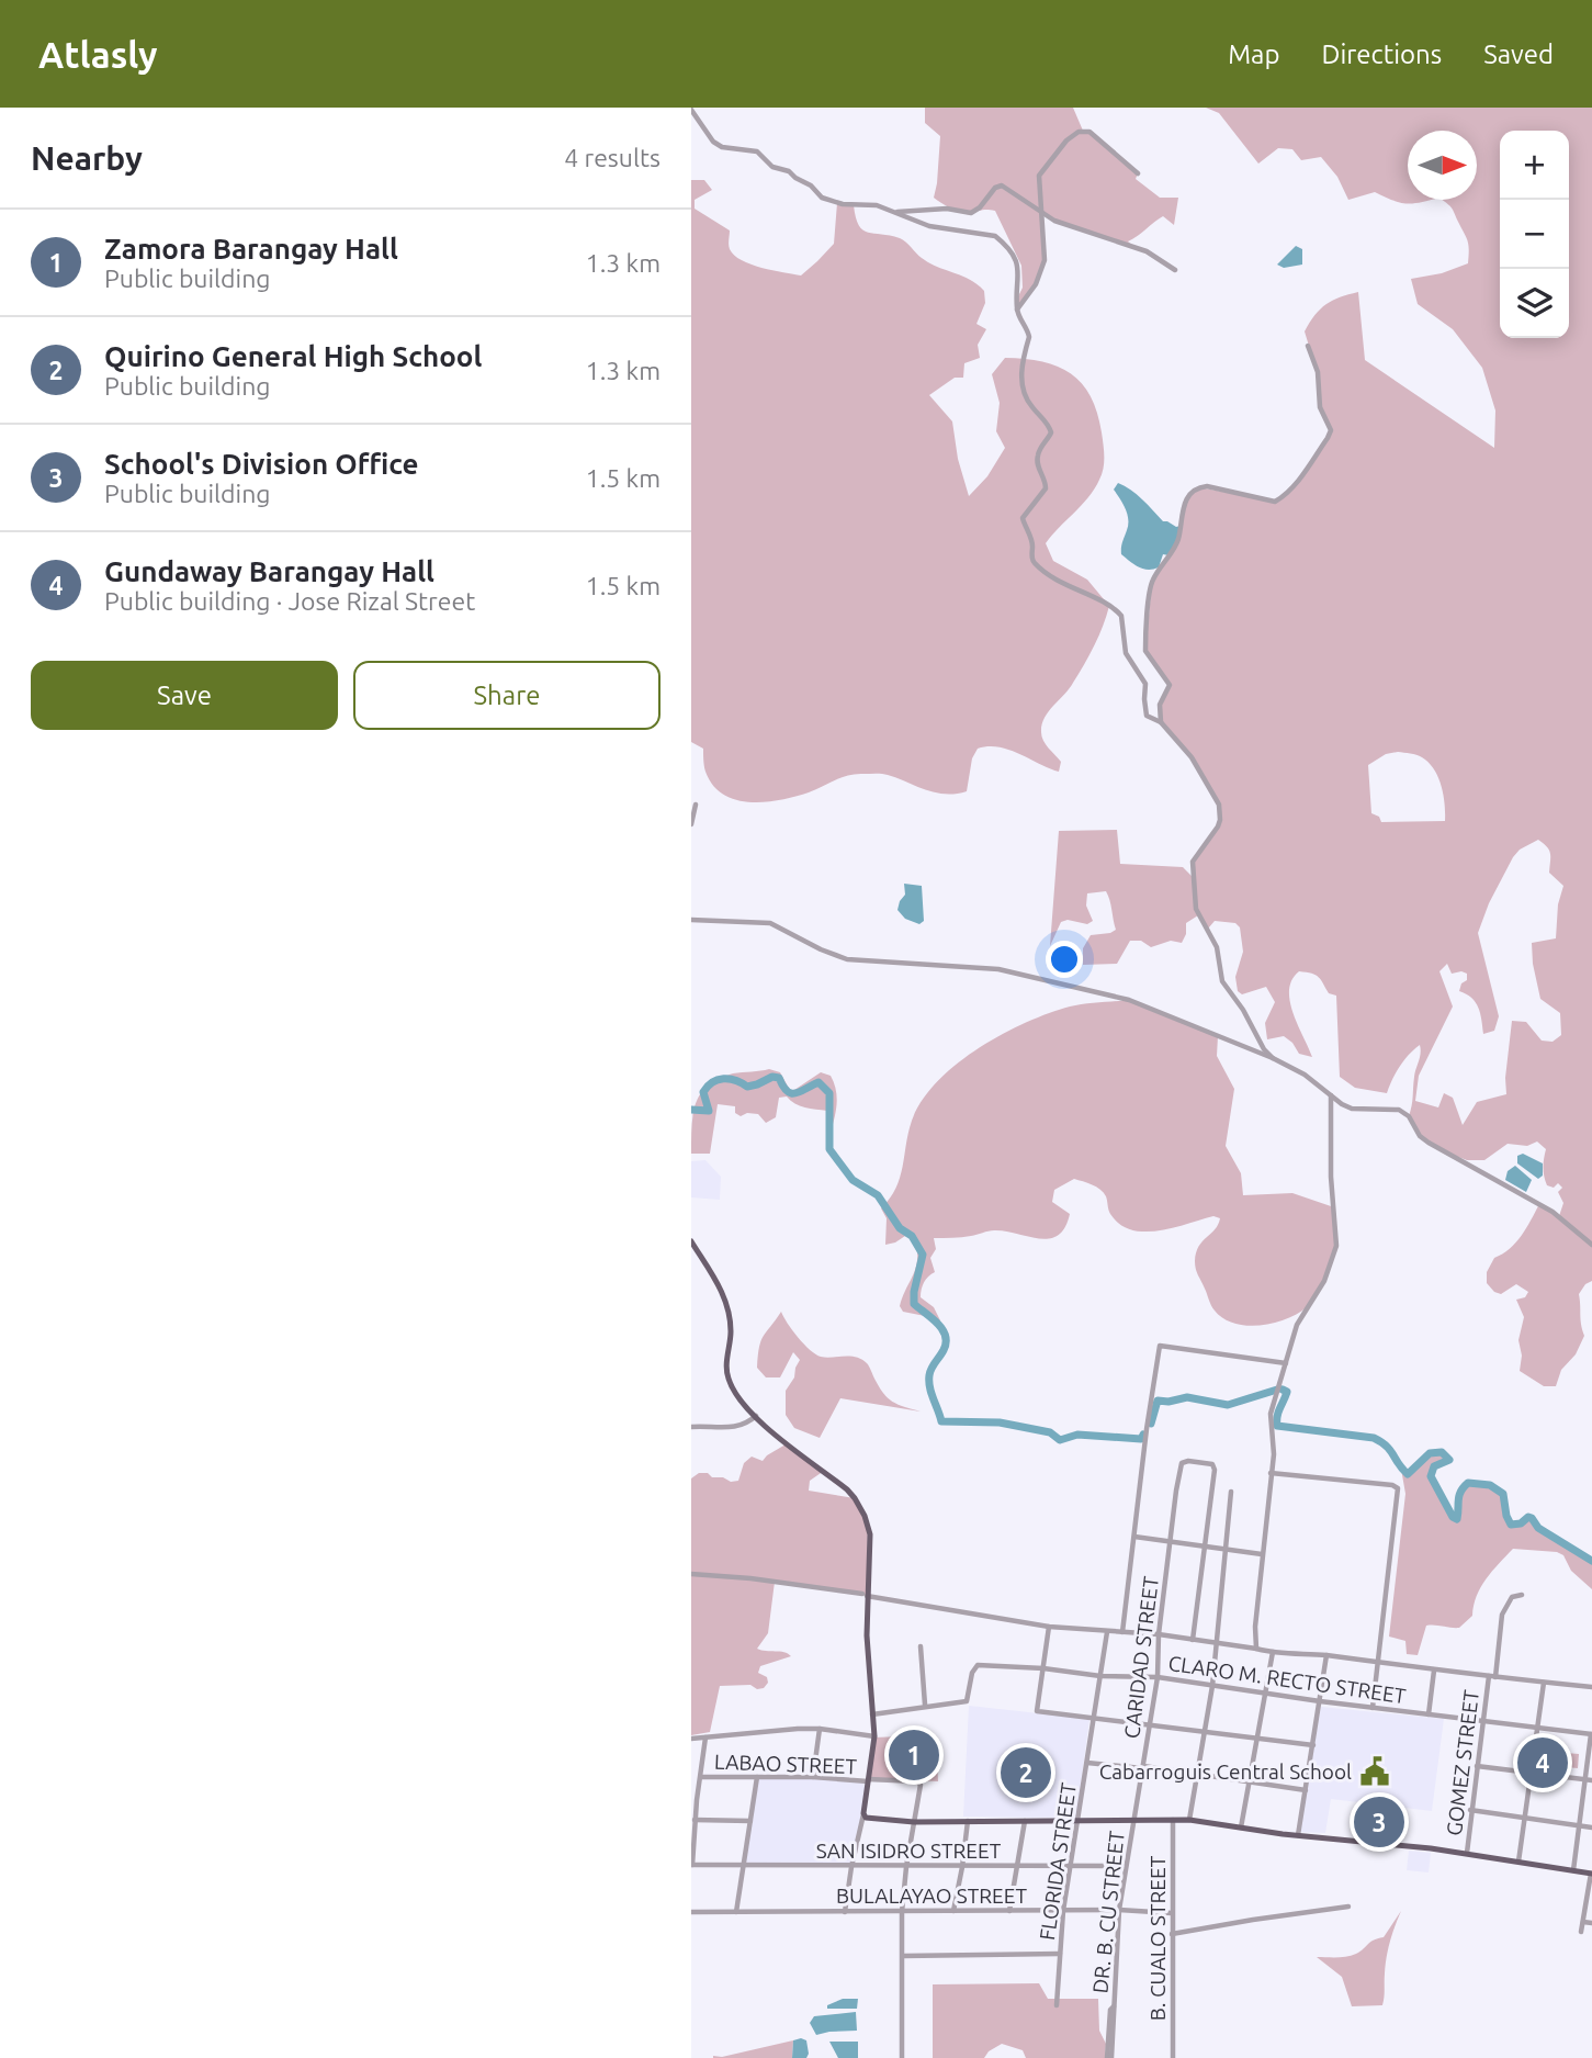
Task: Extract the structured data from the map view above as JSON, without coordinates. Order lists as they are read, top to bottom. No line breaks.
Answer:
{"streets":{"street":["CARIDAD STREET","CLARO M. RECTO STREET","GOMEZ STREET","LABAO STREET","SAN ISIDRO STREET","FLORIDA STREET","BULALAYAO STREET","DR. B. CU STREET","B. CUALO STREET"]},"crossings":[["CARIDAD STREET","CLARO M. RECTO STREET"],["CARIDAD STREET","DR. B. CU STREET"],["CLARO M. RECTO STREET","GOMEZ STREET"],["CLARO M. RECTO STREET","FLORIDA STREET"],["SAN ISIDRO STREET","FLORIDA STREET"],["SAN ISIDRO STREET","DR. B. CU STREET"],["FLORIDA STREET","BULALAYAO STREET"],["BULALAYAO STREET","DR. B. CU STREET"],["BULALAYAO STREET","B. CUALO STREET"]],"places":{"public building":["Cabarroguis Central School"]},"north":"right","page":{"header":"Atlasly","nav":["Map","Directions","Saved"],"heading":["Nearby","4 results"],"map_buttons":["+","−"],"list":[{"mark":"1","name":"Zamora Barangay Hall","note":"Public building","value":"1.3 km"},{"mark":"2","name":"Quirino General High School","note":"Public building","value":"1.3 km"},{"mark":"3","name":"School's Division Office","note":"Public building","value":"1.5 km"},{"mark":"4","name":"Gundaway Barangay Hall","note":"Public building · Jose Rizal Street","value":"1.5 km"}],"buttons":["Save","Share"],"pins":["1","4","2","3"]}}
